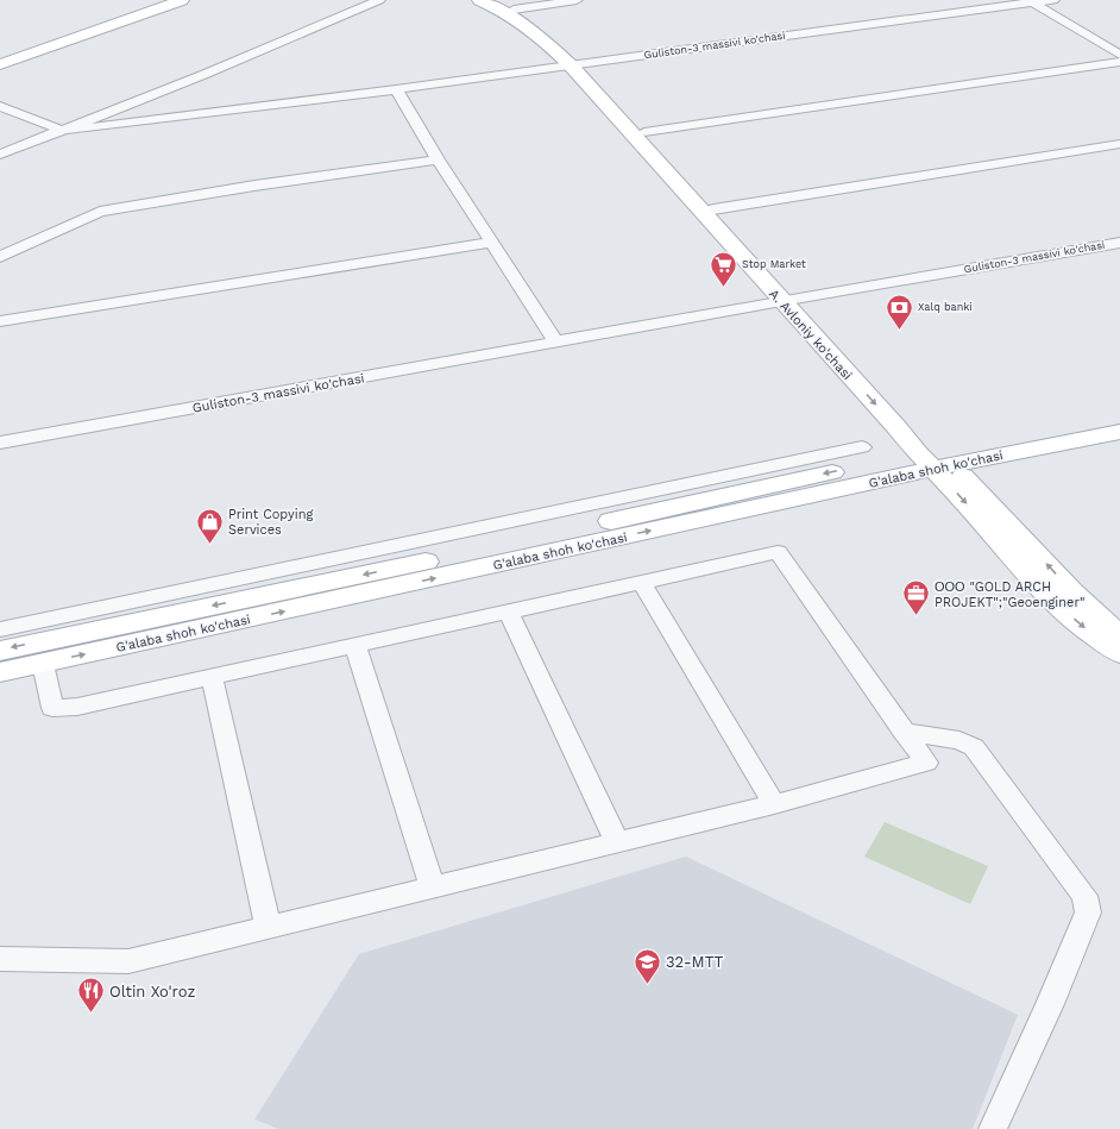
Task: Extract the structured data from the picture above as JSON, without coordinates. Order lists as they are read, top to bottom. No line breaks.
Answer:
{"streets":{"street":["Guliston-3 massivi ko'chasi","A. Avloniy ko'chasi","G'alaba shoh ko'chasi"]},"crossings":[["Guliston-3 massivi ko'chasi","A. Avloniy ko'chasi"],["A. Avloniy ko'chasi","G'alaba shoh ko'chasi"]],"places":{"supermarket":["Stop Market"],"bank":["Xalq banki"],"shop":["Print Copying Services"],"office":["ООО \"GOLD ARCH PROJEKT\";\"Geoenginer\""],"school or university":["32-MTT"],"restaurant":["Oltin Xo'roz"]}}
